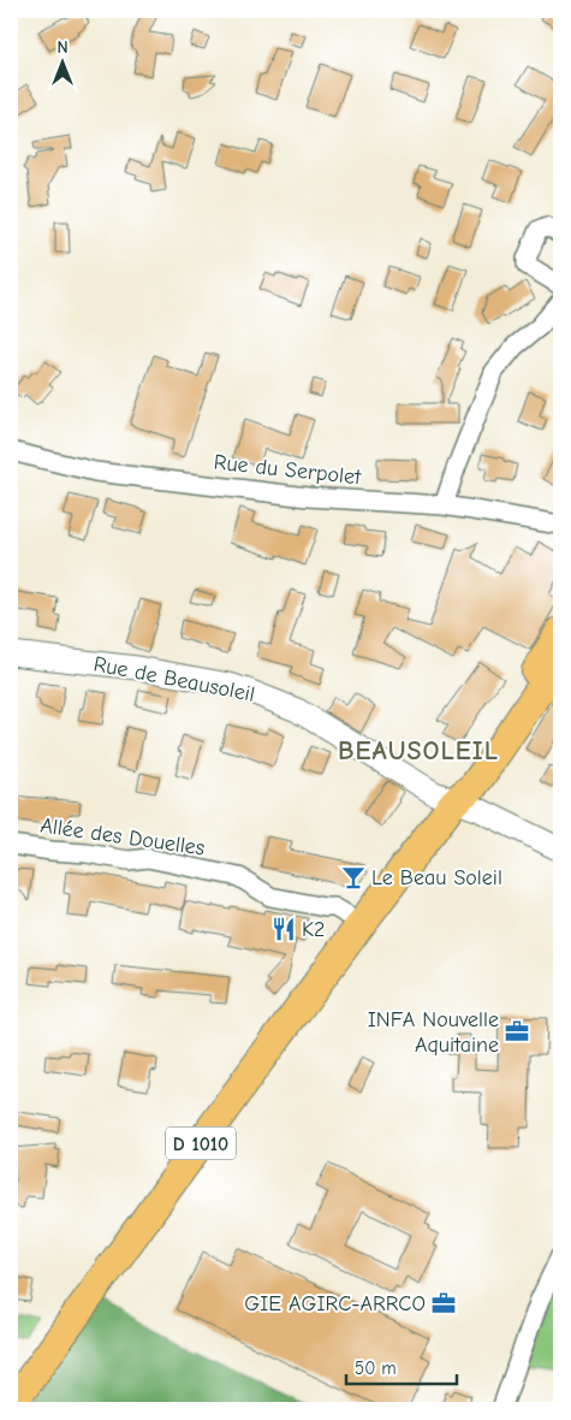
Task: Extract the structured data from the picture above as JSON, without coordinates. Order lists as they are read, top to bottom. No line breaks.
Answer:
{"streets":{"main road":["D 1010"],"street":["Rue du Serpolet","Rue de Beausoleil","Allée des Douelles"]},"crossings":[["Rue de Beausoleil","D 1010"],["Allée des Douelles","D 1010"]],"districts":["BEAUSOLEIL"],"places":{"bar":["Le Beau Soleil"],"restaurant":["K2"],"office":["INFA Nouvelle Aquitaine","GIE AGIRC-ARRCO"]},"scale_bar":"50 m","north":"top"}
